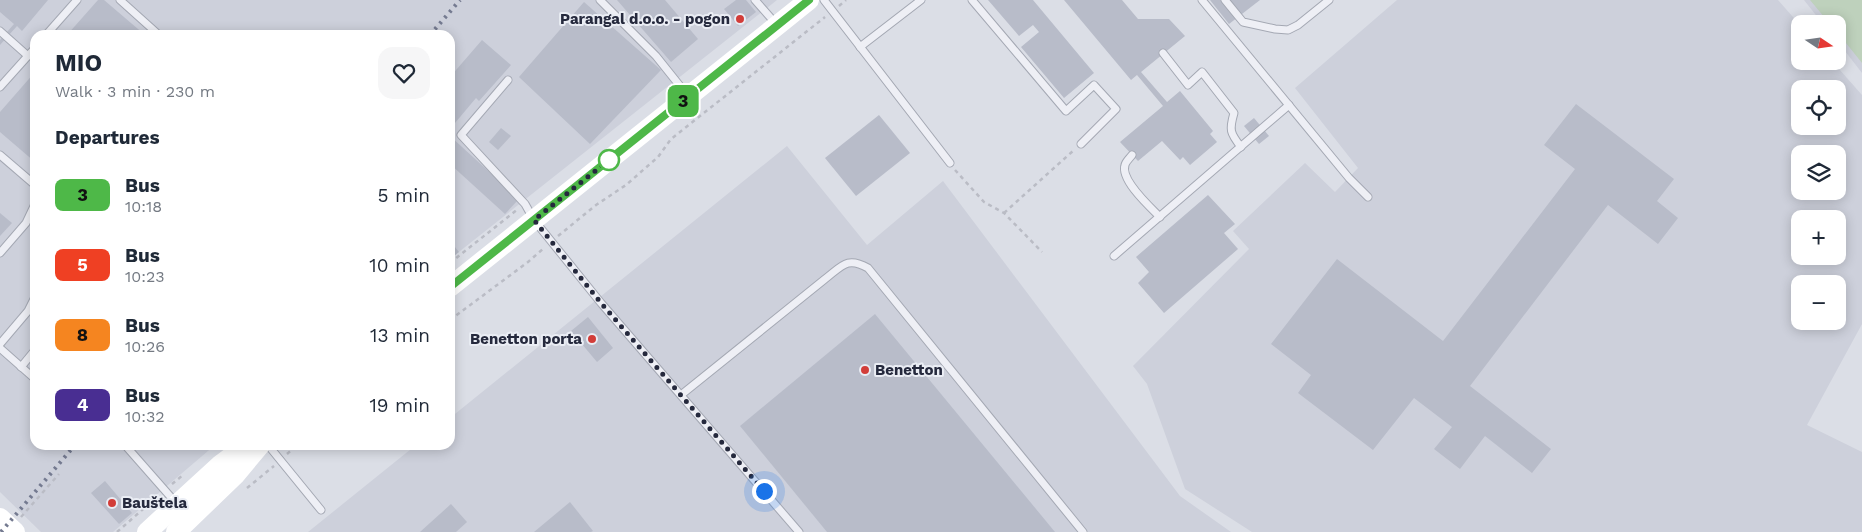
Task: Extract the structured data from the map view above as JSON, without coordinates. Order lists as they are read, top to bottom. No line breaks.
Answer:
{"places":["Parangal d.o.o. - pogon","Benetton porta","Benetton","Bauštela"],"lines":["bus line 3"],"north":"right","page":{"on_map":"3","map_buttons":["+","−"],"heading":[["MIO","Walk · 3 min · 230 m"],"Departures"],"list":[{"mark":"3","name":"Bus","note":"10:18","value":"5 min"},{"mark":"5","name":"Bus","note":"10:23","value":"10 min"},{"mark":"8","name":"Bus","note":"10:26","value":"13 min"},{"mark":"4","name":"Bus","note":"10:32","value":"19 min"}]}}
